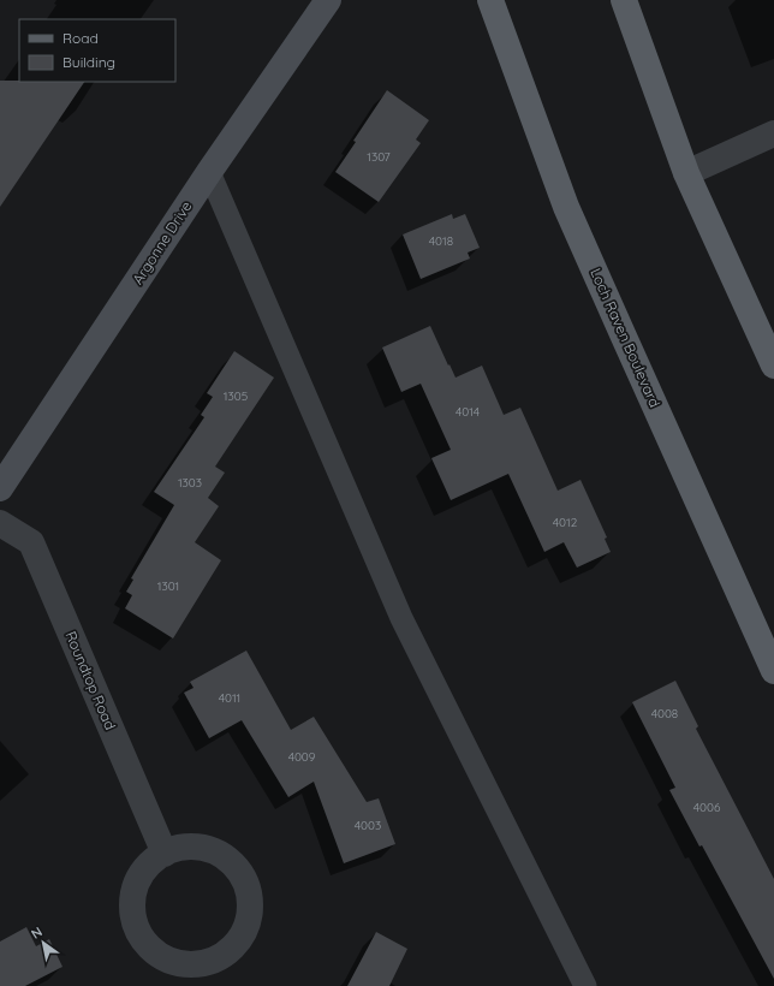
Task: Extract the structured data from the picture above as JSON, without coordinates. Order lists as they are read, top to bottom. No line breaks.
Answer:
{"streets":{"main road":["Argonne Drive","Loch Raven Boulevard"],"street":["Roundtop Road"]},"house_numbers":["1307","4018","1305","4014","1303","4012","1301","4011","4008","4009","4006","4003"],"legend":["Road","Building"],"north":"top left"}
